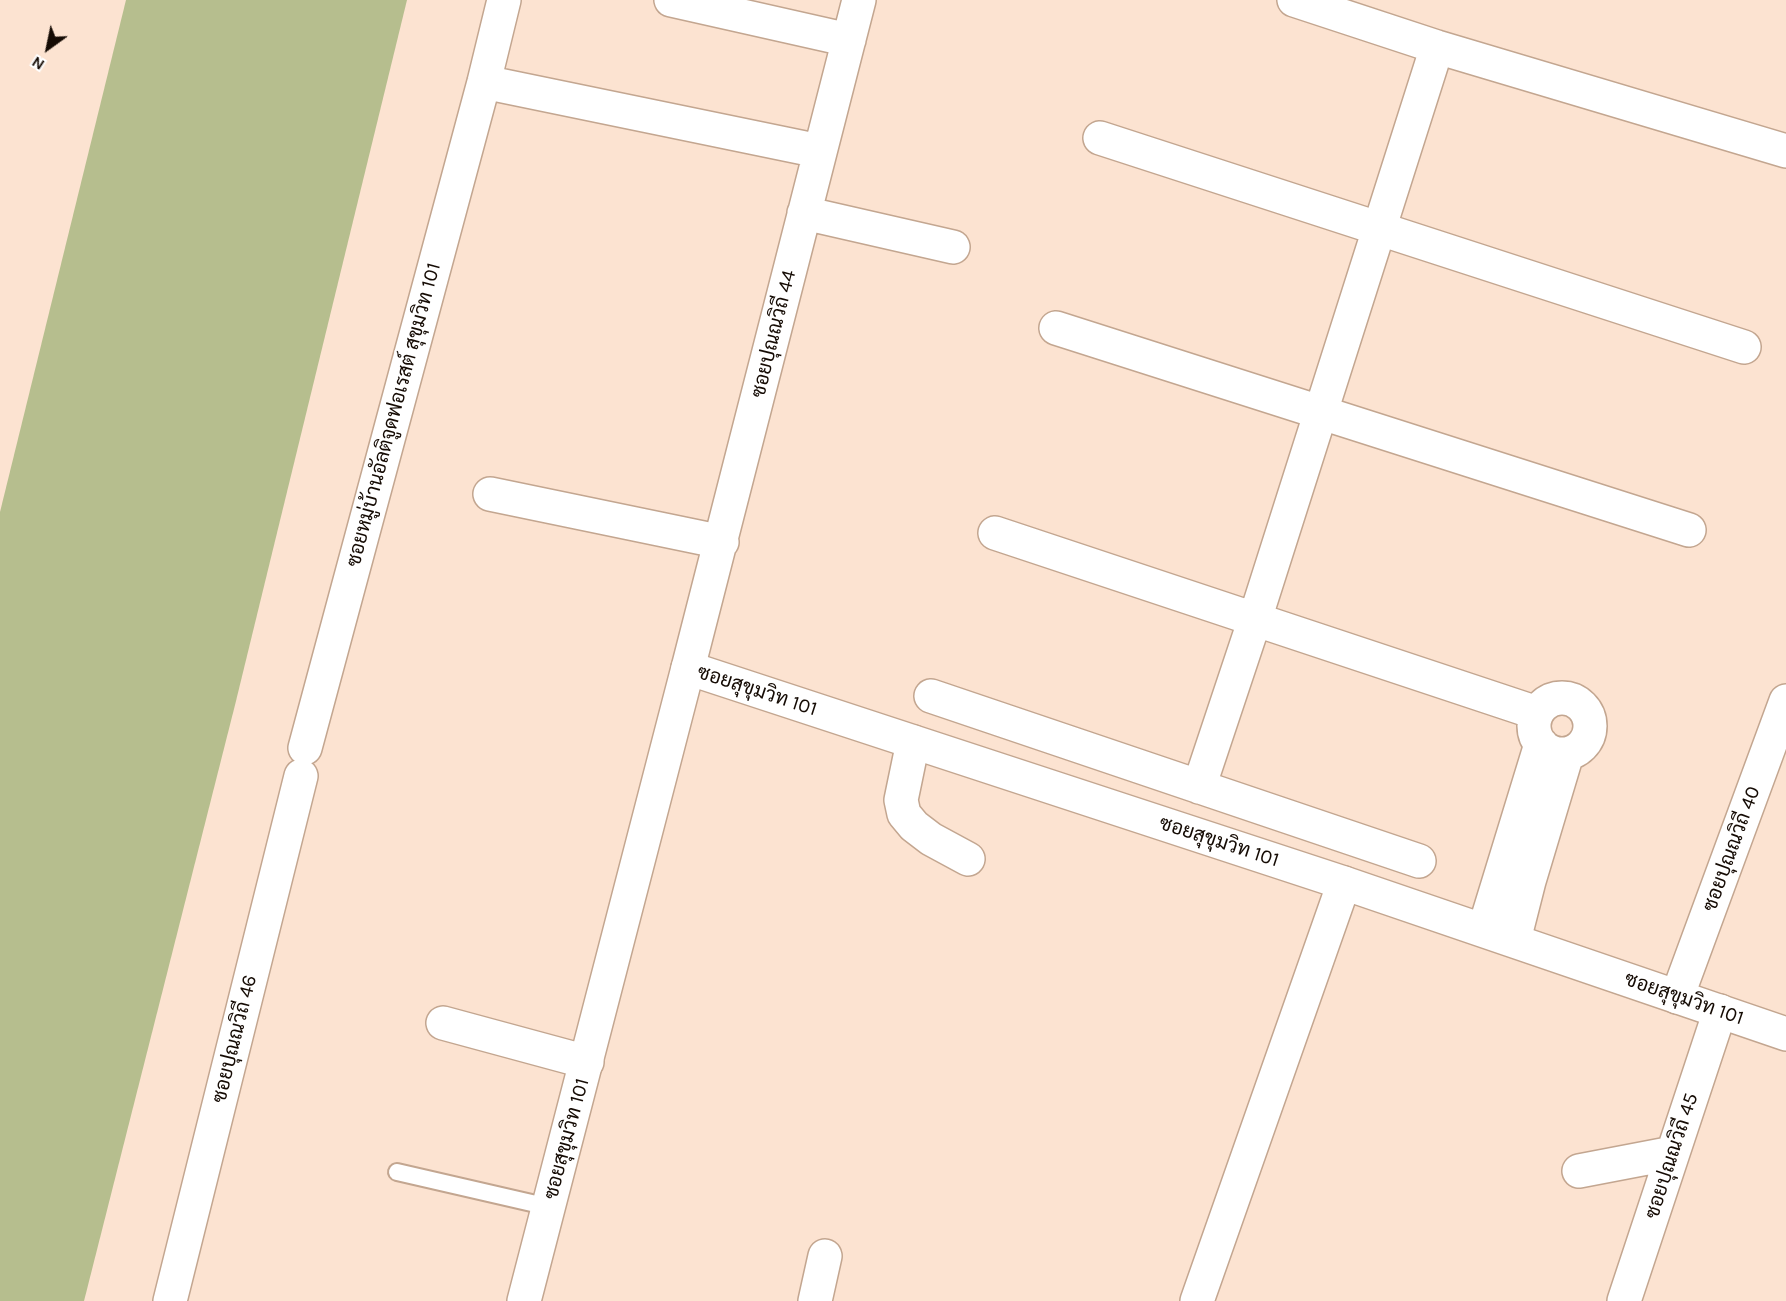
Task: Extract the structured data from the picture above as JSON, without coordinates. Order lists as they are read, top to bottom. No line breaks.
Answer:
{"streets":{"street":["ซอยปุณณวิถี 44","ซอยหมู่บ้านอัลติจูดฟอเรสต์ สุขุมวิท 101","ซอยสุขุมวิท 101","ซอยปุณณวิถี 40","ซอยปุณณวิถี 46","ซอยปุณณวิถี 45"]},"crossings":[["ซอยปุณณวิถี 44","ซอยสุขุมวิท 101"],["ซอยหมู่บ้านอัลติจูดฟอเรสต์ สุขุมวิท 101","ซอยปุณณวิถี 46"],["ซอยสุขุมวิท 101","ซอยปุณณวิถี 40"],["ซอยสุขุมวิท 101","ซอยปุณณวิถี 45"]],"north":"bottom left"}
